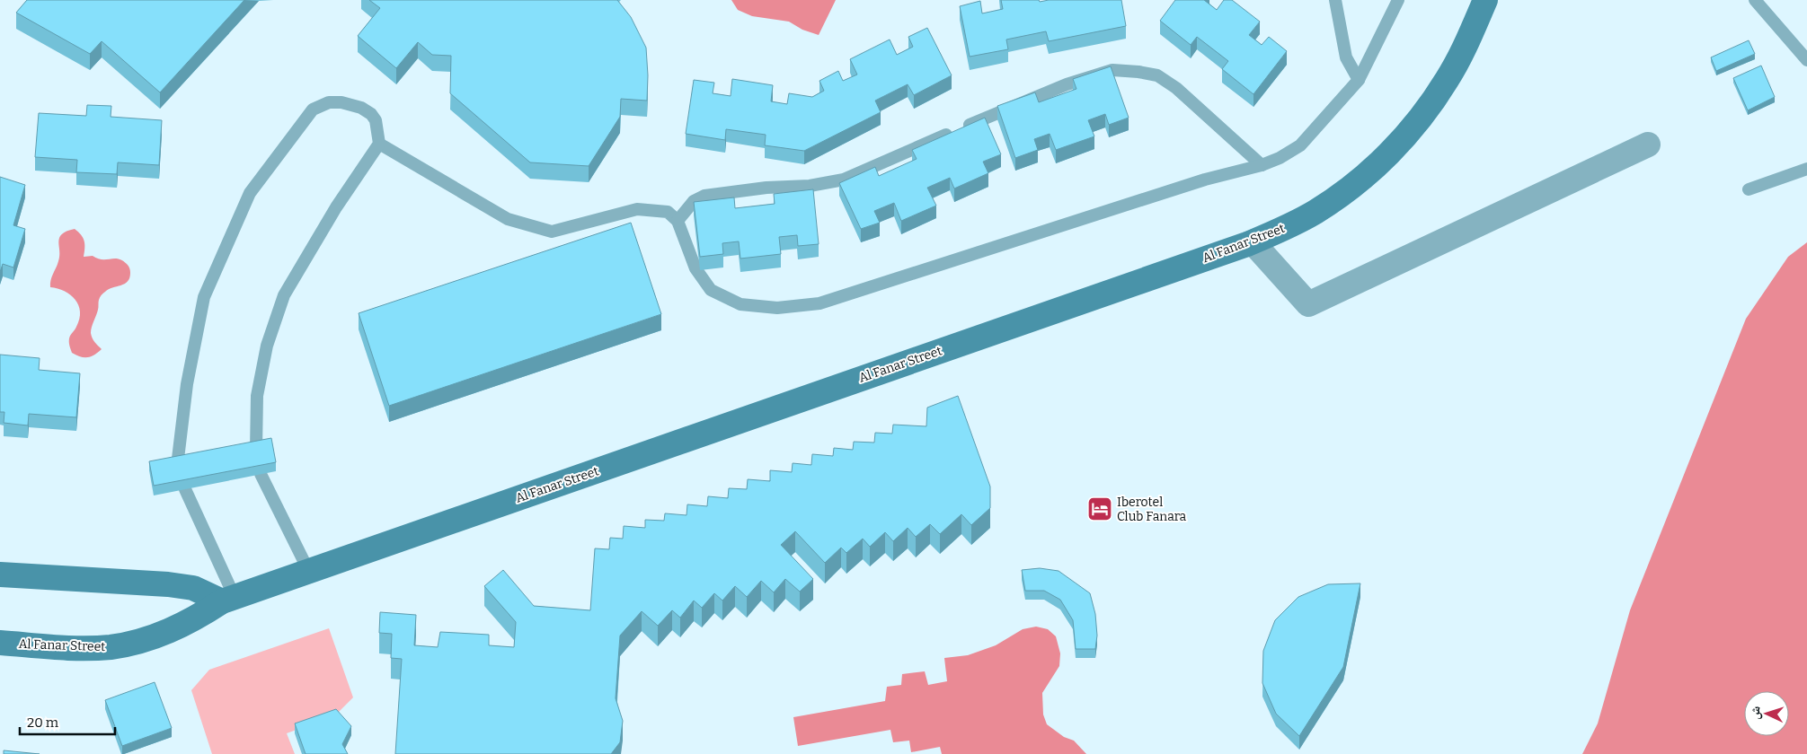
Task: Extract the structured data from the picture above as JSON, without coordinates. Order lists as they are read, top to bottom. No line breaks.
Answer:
{"streets":{"street":["Al Fanar Street"]},"places":{"hotel":["Iberotel Club Fanara"]},"scale_bar":"20 m","north":"left"}
